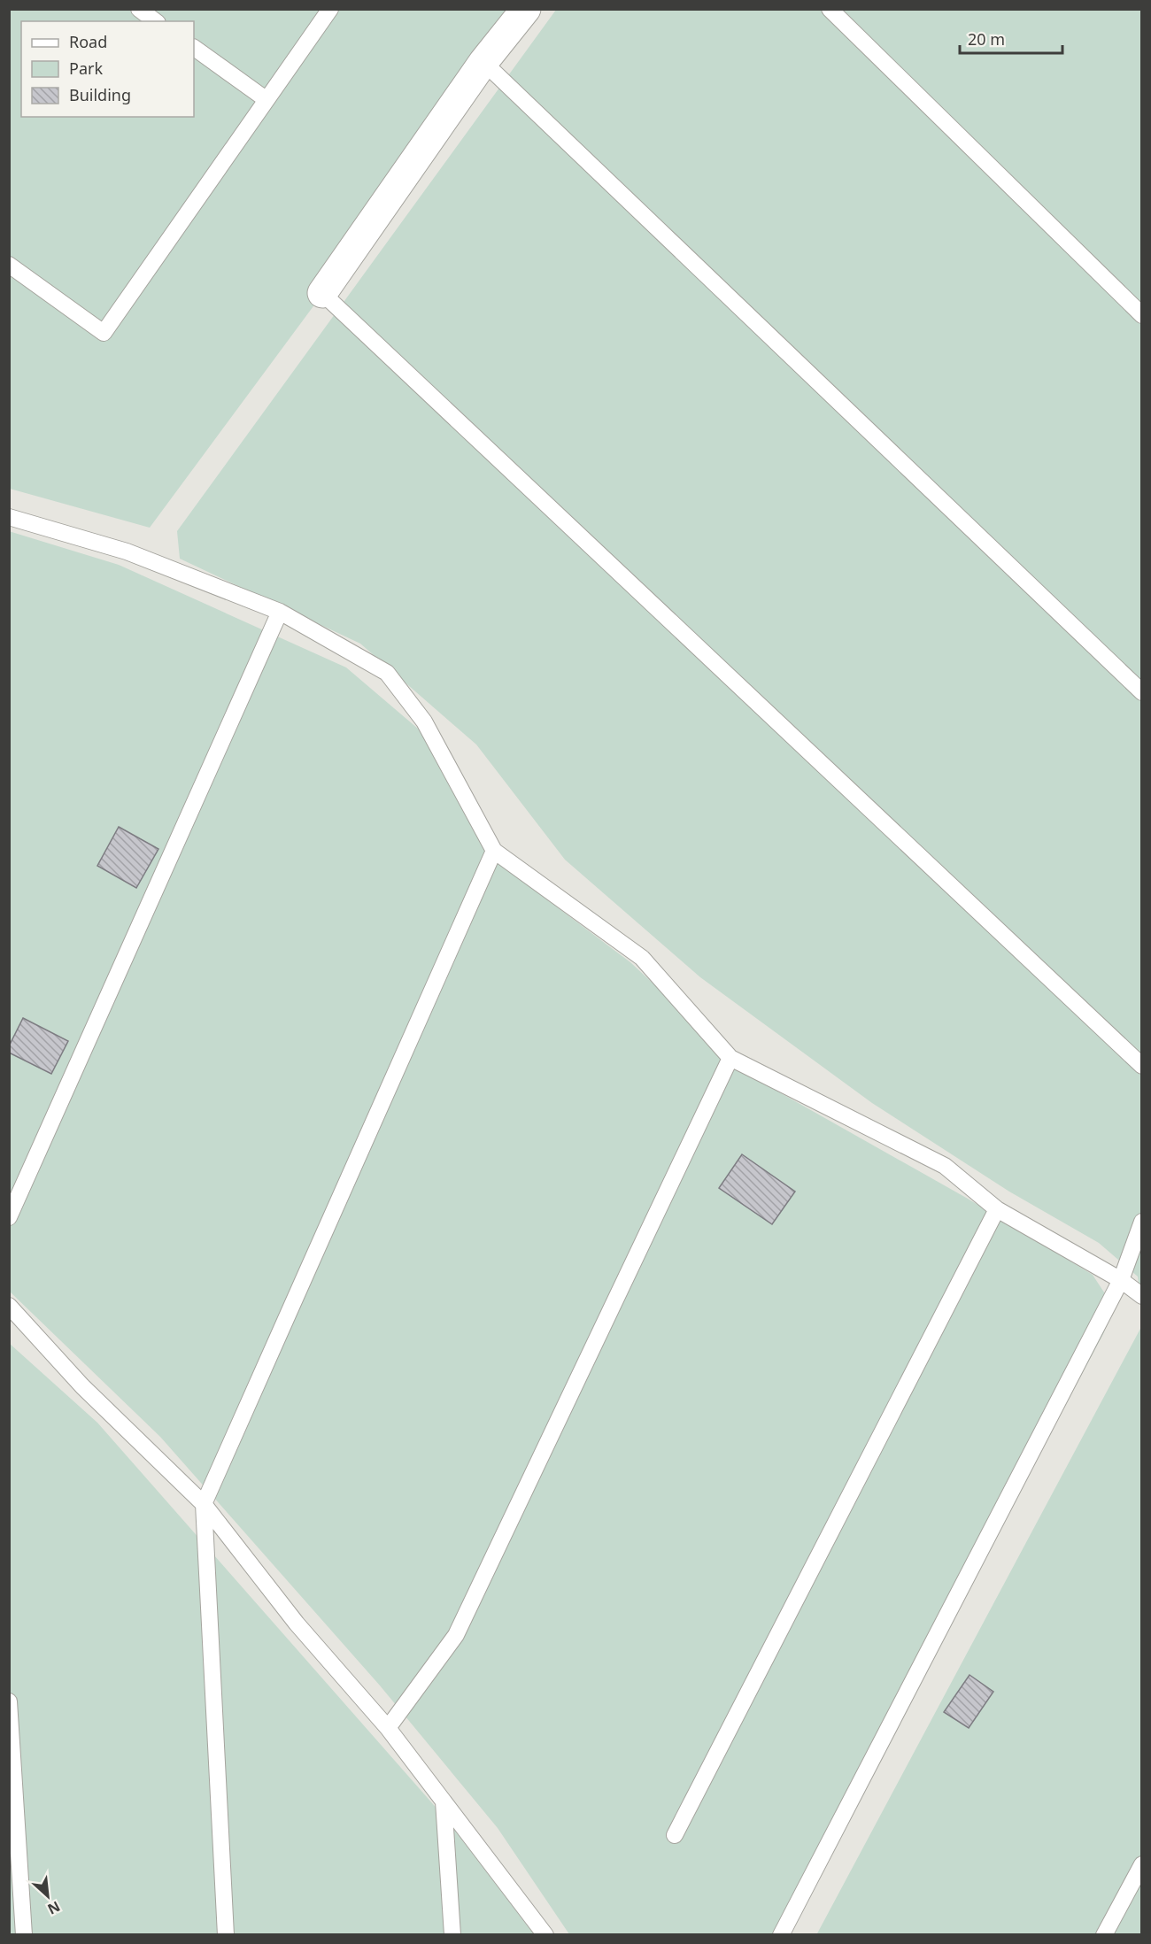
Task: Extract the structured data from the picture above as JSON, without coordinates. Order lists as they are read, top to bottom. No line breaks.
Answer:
{"legend":["Road","Park","Building"],"scale_bar":"20 m","north":"bottom right"}
